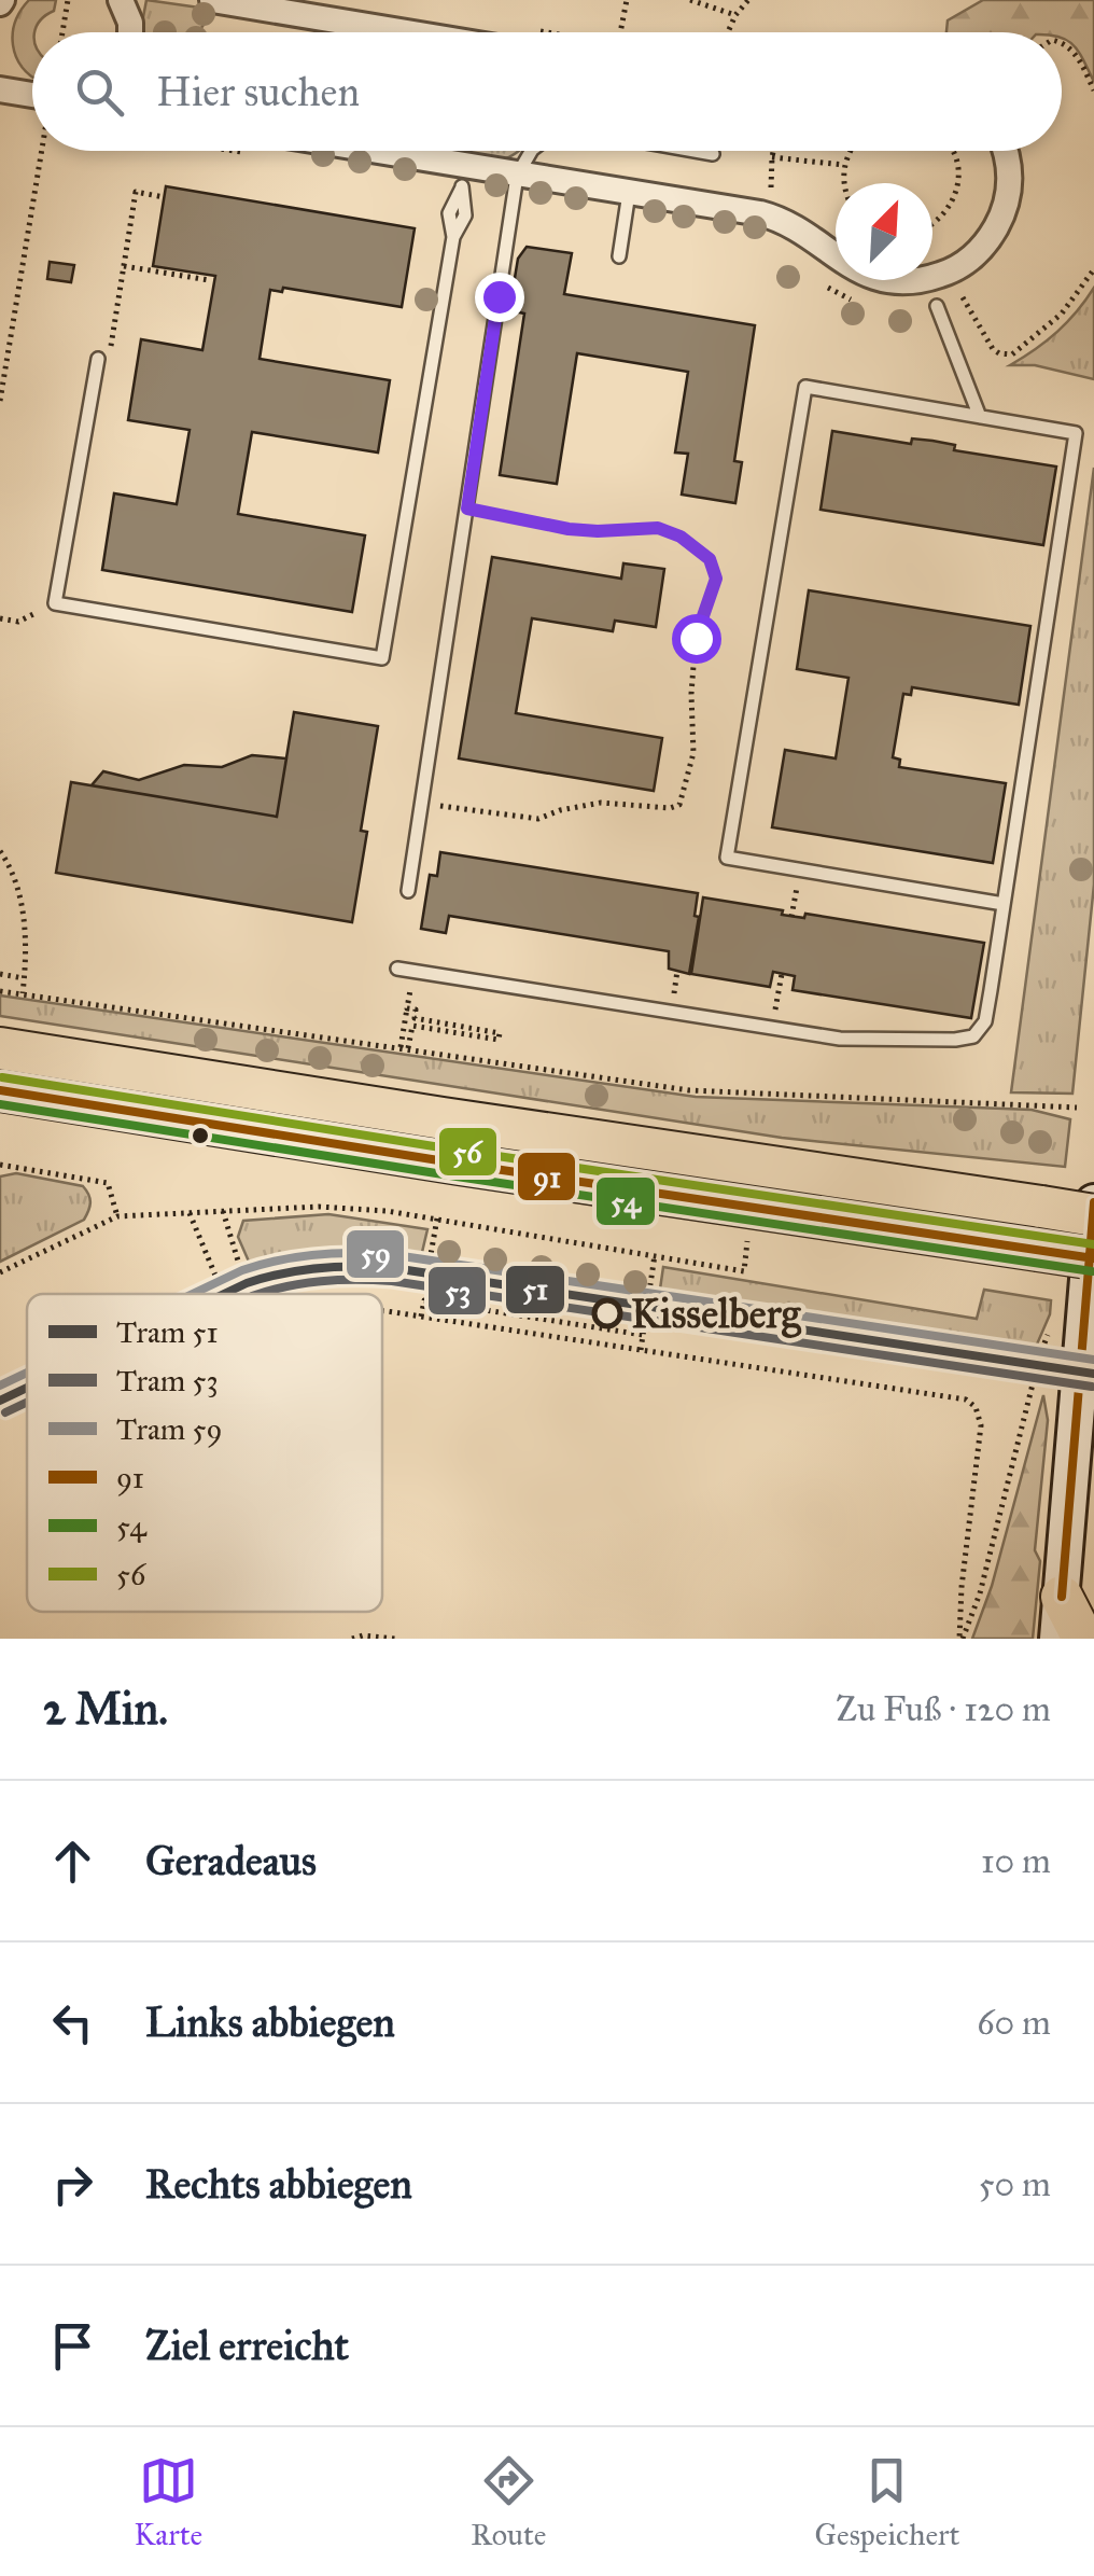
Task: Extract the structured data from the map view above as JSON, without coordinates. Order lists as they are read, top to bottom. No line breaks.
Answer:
{"places":["Kisselberg"],"lines":["transit line 56","transit line 91","transit line 54","tram line 59","tram line 51","tram line 53"],"legend":["Tram 51","Tram 53","Tram 59","91","54","56"],"north":"top right","page":{"search":"Hier suchen","heading":["2 Min.","Zu Fuß · 120 m"],"list":[["Geradeaus","10 m"],["Links abbiegen","60 m"],["Rechts abbiegen","50 m"],"Ziel erreicht"],"nav":["Karte","Route","Gespeichert"]}}
